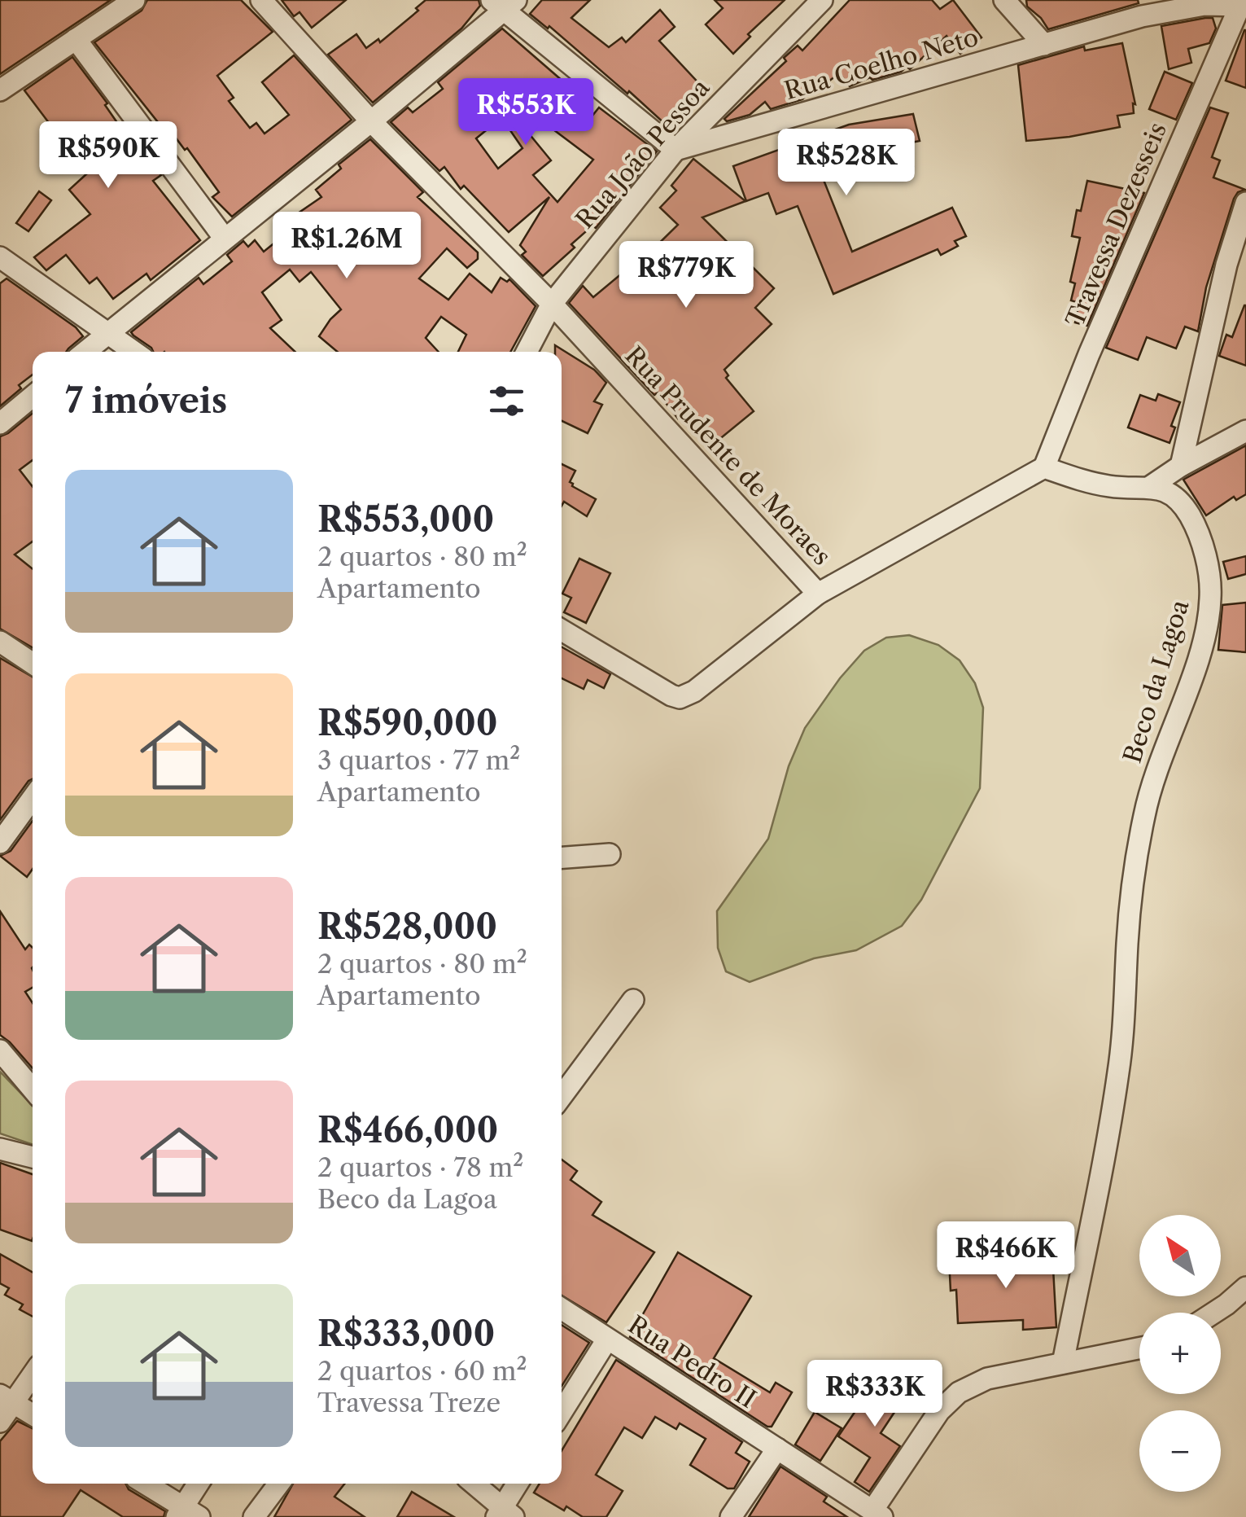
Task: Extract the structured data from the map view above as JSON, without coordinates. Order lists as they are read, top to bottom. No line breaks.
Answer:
{"streets":{"street":["Rua Coelho Neto","Rua João Pessoa","Travessa Dezesseis","Rua Prudente de Moraes","Beco da Lagoa","Rua Pedro II"]},"crossings":[["Rua Coelho Neto","Rua João Pessoa"],["Rua Coelho Neto","Travessa Dezesseis"],["Rua João Pessoa","Rua Prudente de Moraes"]],"north":"top left","page":{"price":["R$553K","R$590K","R$528K","R$1.26M","R$779K","R$466K","R$333K"],"heading":"7 imóveis","list":[{"name":"R$553,000","note":"2 quartos · 80 m² · Apartamento"},{"name":"R$590,000","note":"3 quartos · 77 m² · Apartamento"},{"name":"R$528,000","note":"2 quartos · 80 m² · Apartamento"},{"name":"R$466,000","note":"2 quartos · 78 m² · Beco da Lagoa"},{"name":"R$333,000","note":"2 quartos · 60 m² · Travessa Treze"}],"map_buttons":["+","−"]}}
